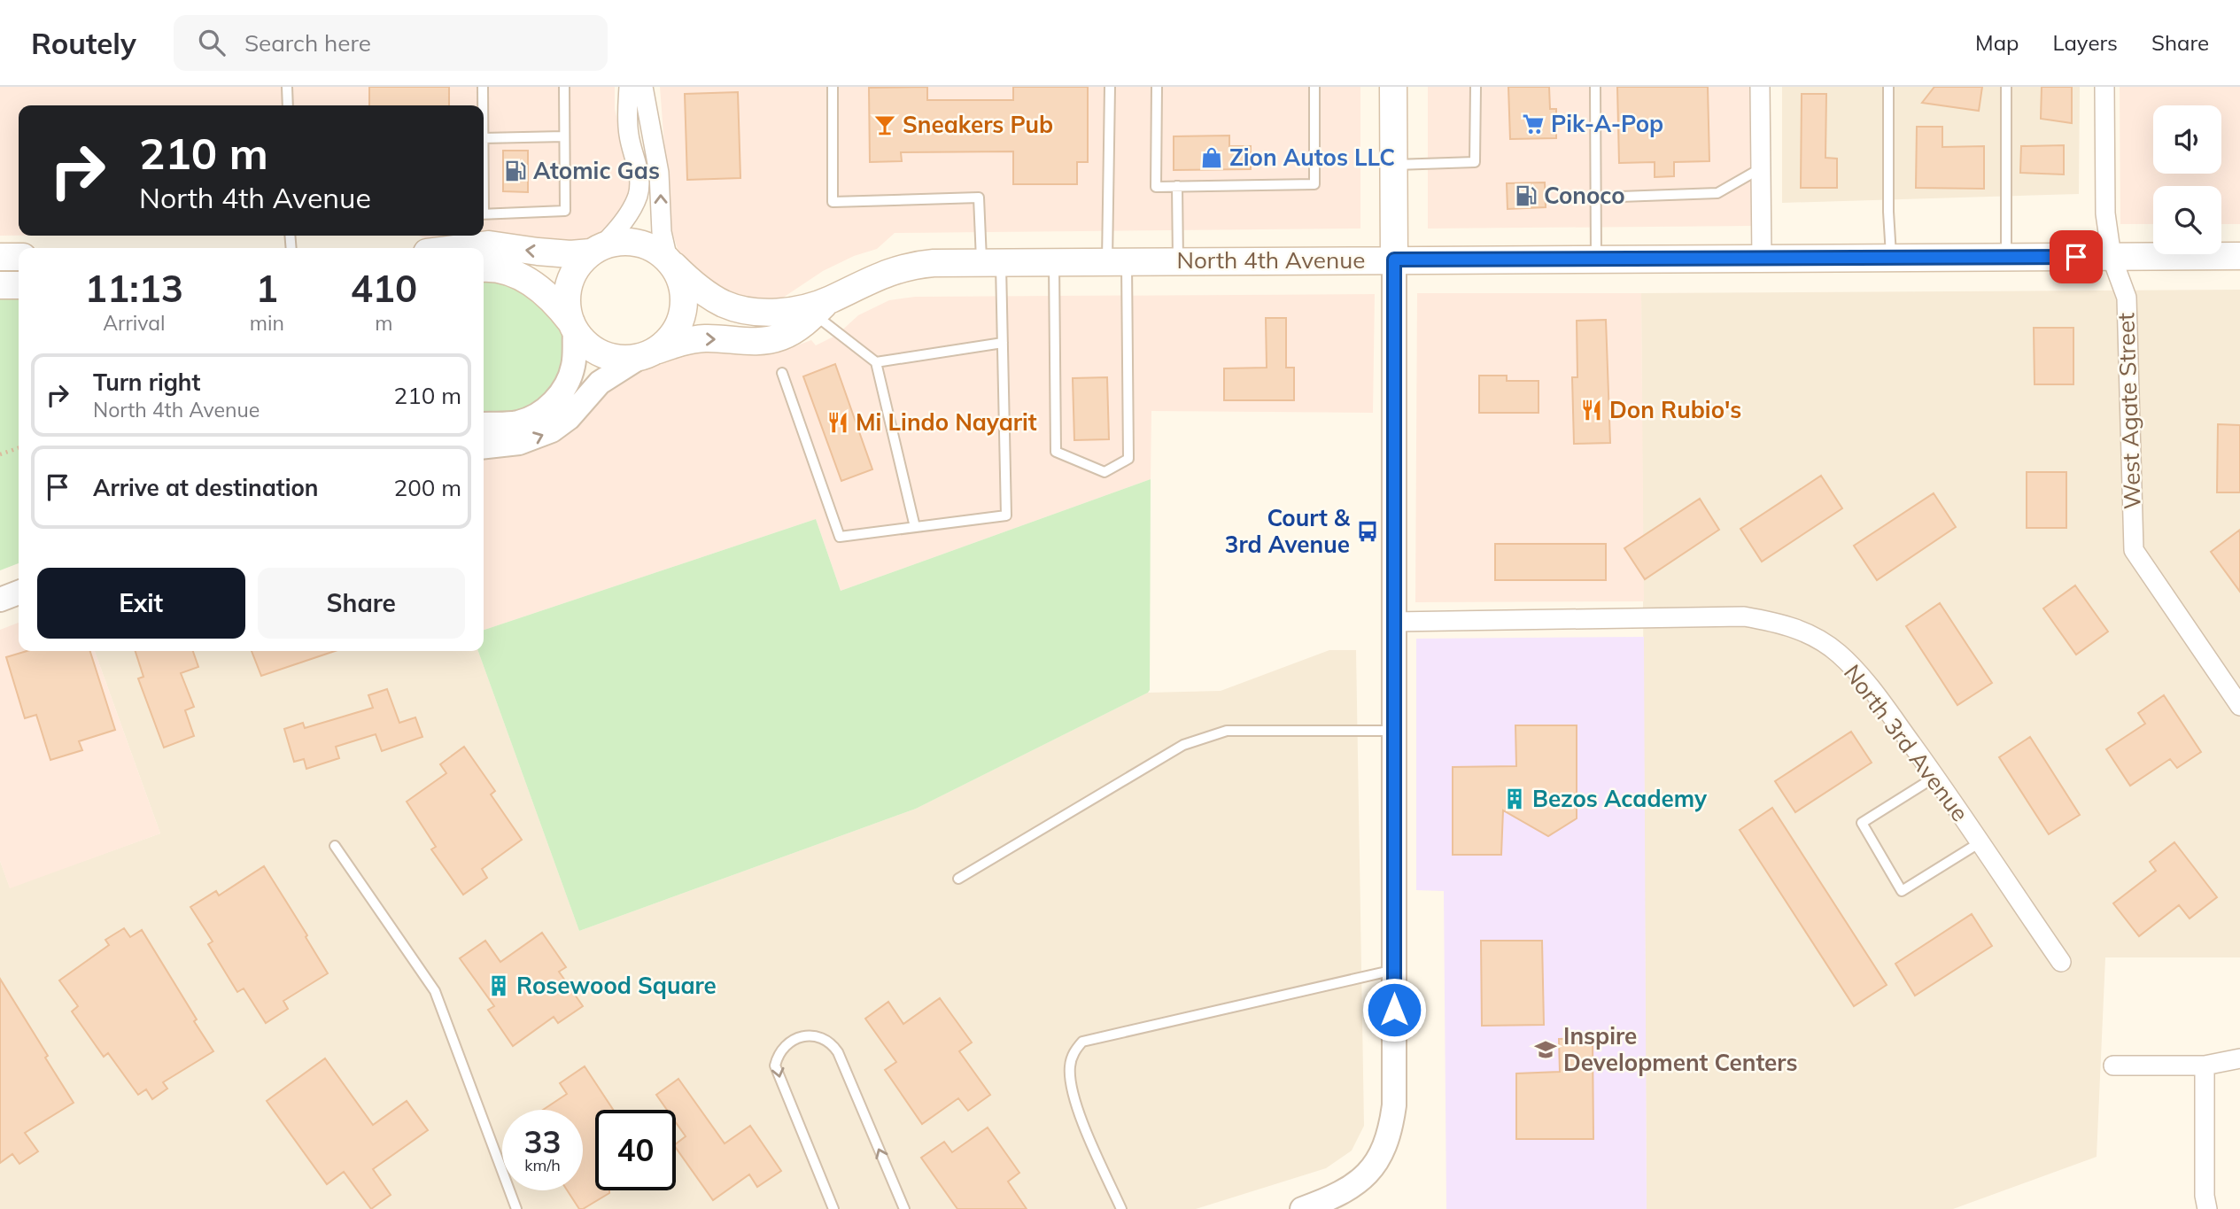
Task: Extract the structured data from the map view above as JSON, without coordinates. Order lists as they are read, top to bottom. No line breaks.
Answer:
{"streets":{"main road":["North 4th Avenue"],"street":["West Agate Street","North 3rd Avenue"]},"crossings":[["North 4th Avenue","West Agate Street"]],"places":{"supermarket":["Pik-A-Pop"],"bar":["Sneakers Pub"],"shop":["Zion Autos LLC"],"fuel station":["Atomic Gas","Conoco"],"restaurant":["Don Rubio's","Mi Lindo Nayarit"],"bus stop":["Court & 3rd Avenue"],"building":["Bezos Academy","Rosewood Square"],"school or university":["Inspire Development Centers"]},"page":{"header":"Routely","search":"Search here","nav":["Map","Layers","Share"],"turn":["210 m","North 4th Avenue"],"eta":["11:13","Arrival","1","min","410","m"],"list":[{"name":"Turn right","note":"North 4th Avenue","value":"210 m"},{"name":"Arrive at destination","value":"200 m"}],"buttons":["Exit","Share"],"speed":"33 km/h","limit":"40"}}
